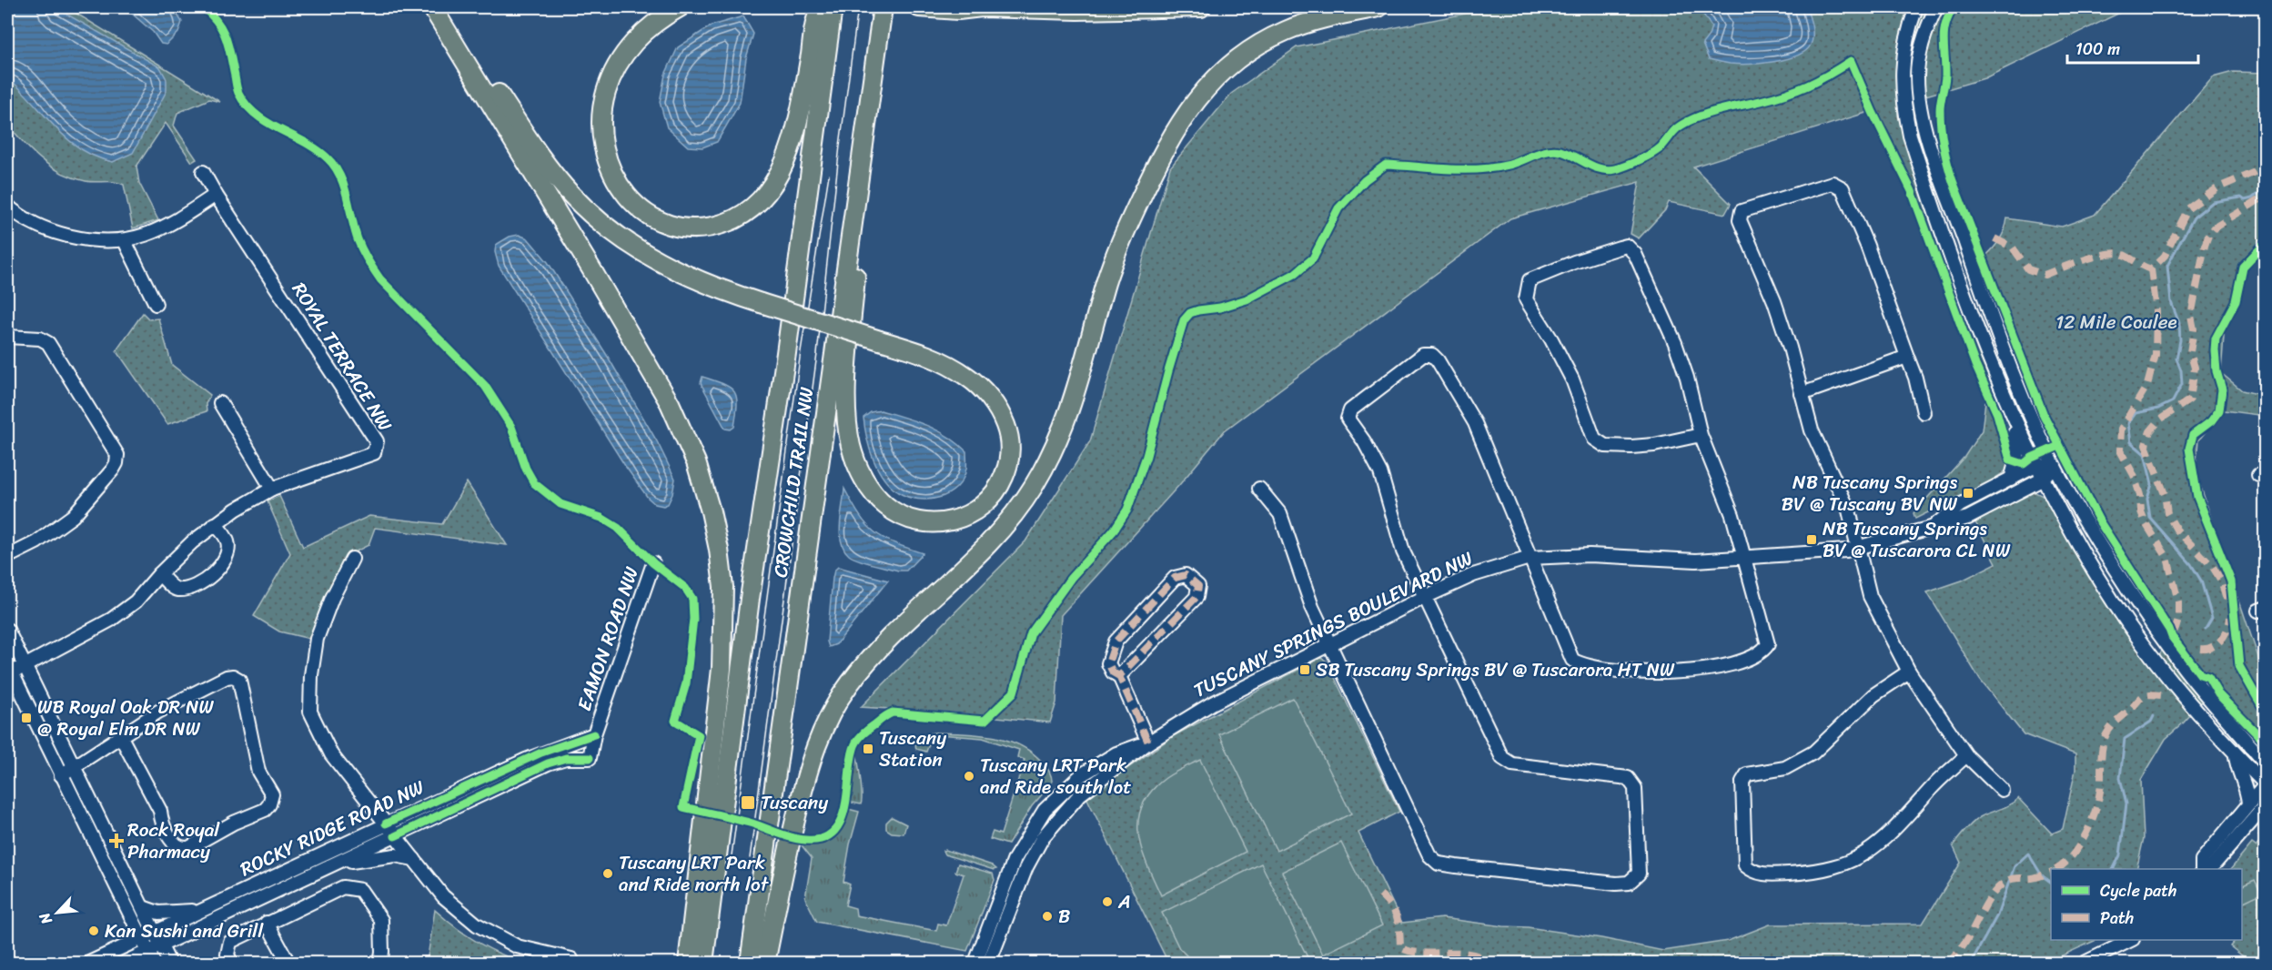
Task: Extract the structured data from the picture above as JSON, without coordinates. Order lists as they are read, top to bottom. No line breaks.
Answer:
{"streets":{"highway":["CROWCHILD TRAIL NW"],"street":["ROYAL TERRACE NW","TUSCANY SPRINGS BOULEVARD NW","EAMON ROAD NW","ROCKY RIDGE ROAD NW"]},"crossings":[["EAMON ROAD NW","ROCKY RIDGE ROAD NW"]],"parks":["12 Mile Coulee"],"places":{"transit":["NB Tuscany Springs BV @ Tuscany BV NW","NB Tuscany Springs BV @ Tuscarora CL NW","SB Tuscany Springs BV @ Tuscarora HT NW","WB Royal Oak DR NW @ Royal Elm DR NW","Tuscany Station","Tuscany"],"other":["Tuscany LRT Park and Ride south lot","Tuscany LRT Park and Ride north lot","A","B","Kan Sushi and Grill"],"health":["Rock Royal Pharmacy"]},"legend":["Cycle path","Path"],"scale_bar":"100 m","north":"bottom left"}
